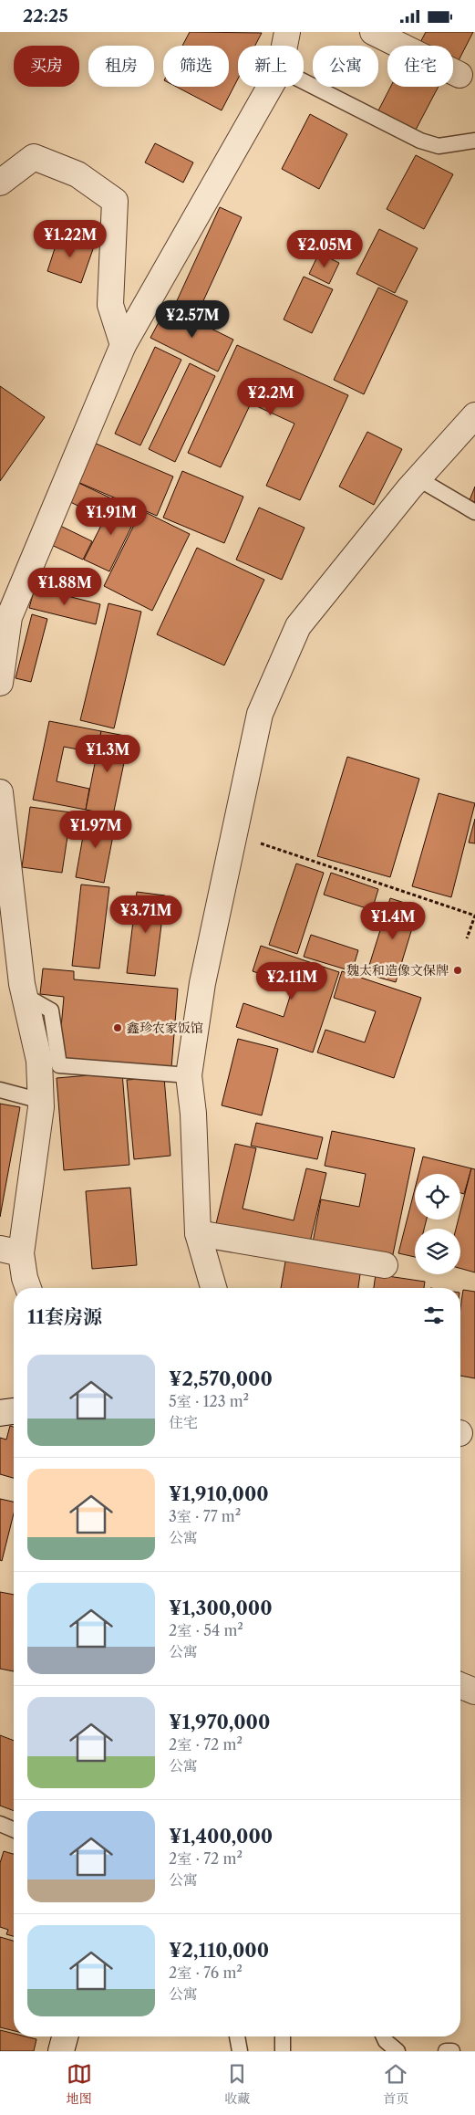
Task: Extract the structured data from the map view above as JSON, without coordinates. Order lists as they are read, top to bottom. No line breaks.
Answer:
{"places":["魏太和造像文保牌","鑫珍农家饭馆"],"page":{"status":"22:25","chip":["买房","租房","筛选","新上","公寓","住宅"],"price":["¥1.22M","¥2.05M","¥2.57M","¥2.2M","¥1.91M","¥1.88M","¥1.3M","¥1.97M","¥3.71M","¥1.4M","¥2.11M"],"heading":"11套房源","list":[{"name":"¥2,570,000","note":"5室 · 123 m² · 住宅"},{"name":"¥1,910,000","note":"3室 · 77 m² · 公寓"},{"name":"¥1,300,000","note":"2室 · 54 m² · 公寓"},{"name":"¥1,970,000","note":"2室 · 72 m² · 公寓"},{"name":"¥1,400,000","note":"2室 · 72 m² · 公寓"},{"name":"¥2,110,000","note":"2室 · 76 m² · 公寓"}],"tabs":["地图","收藏","首页"]}}
